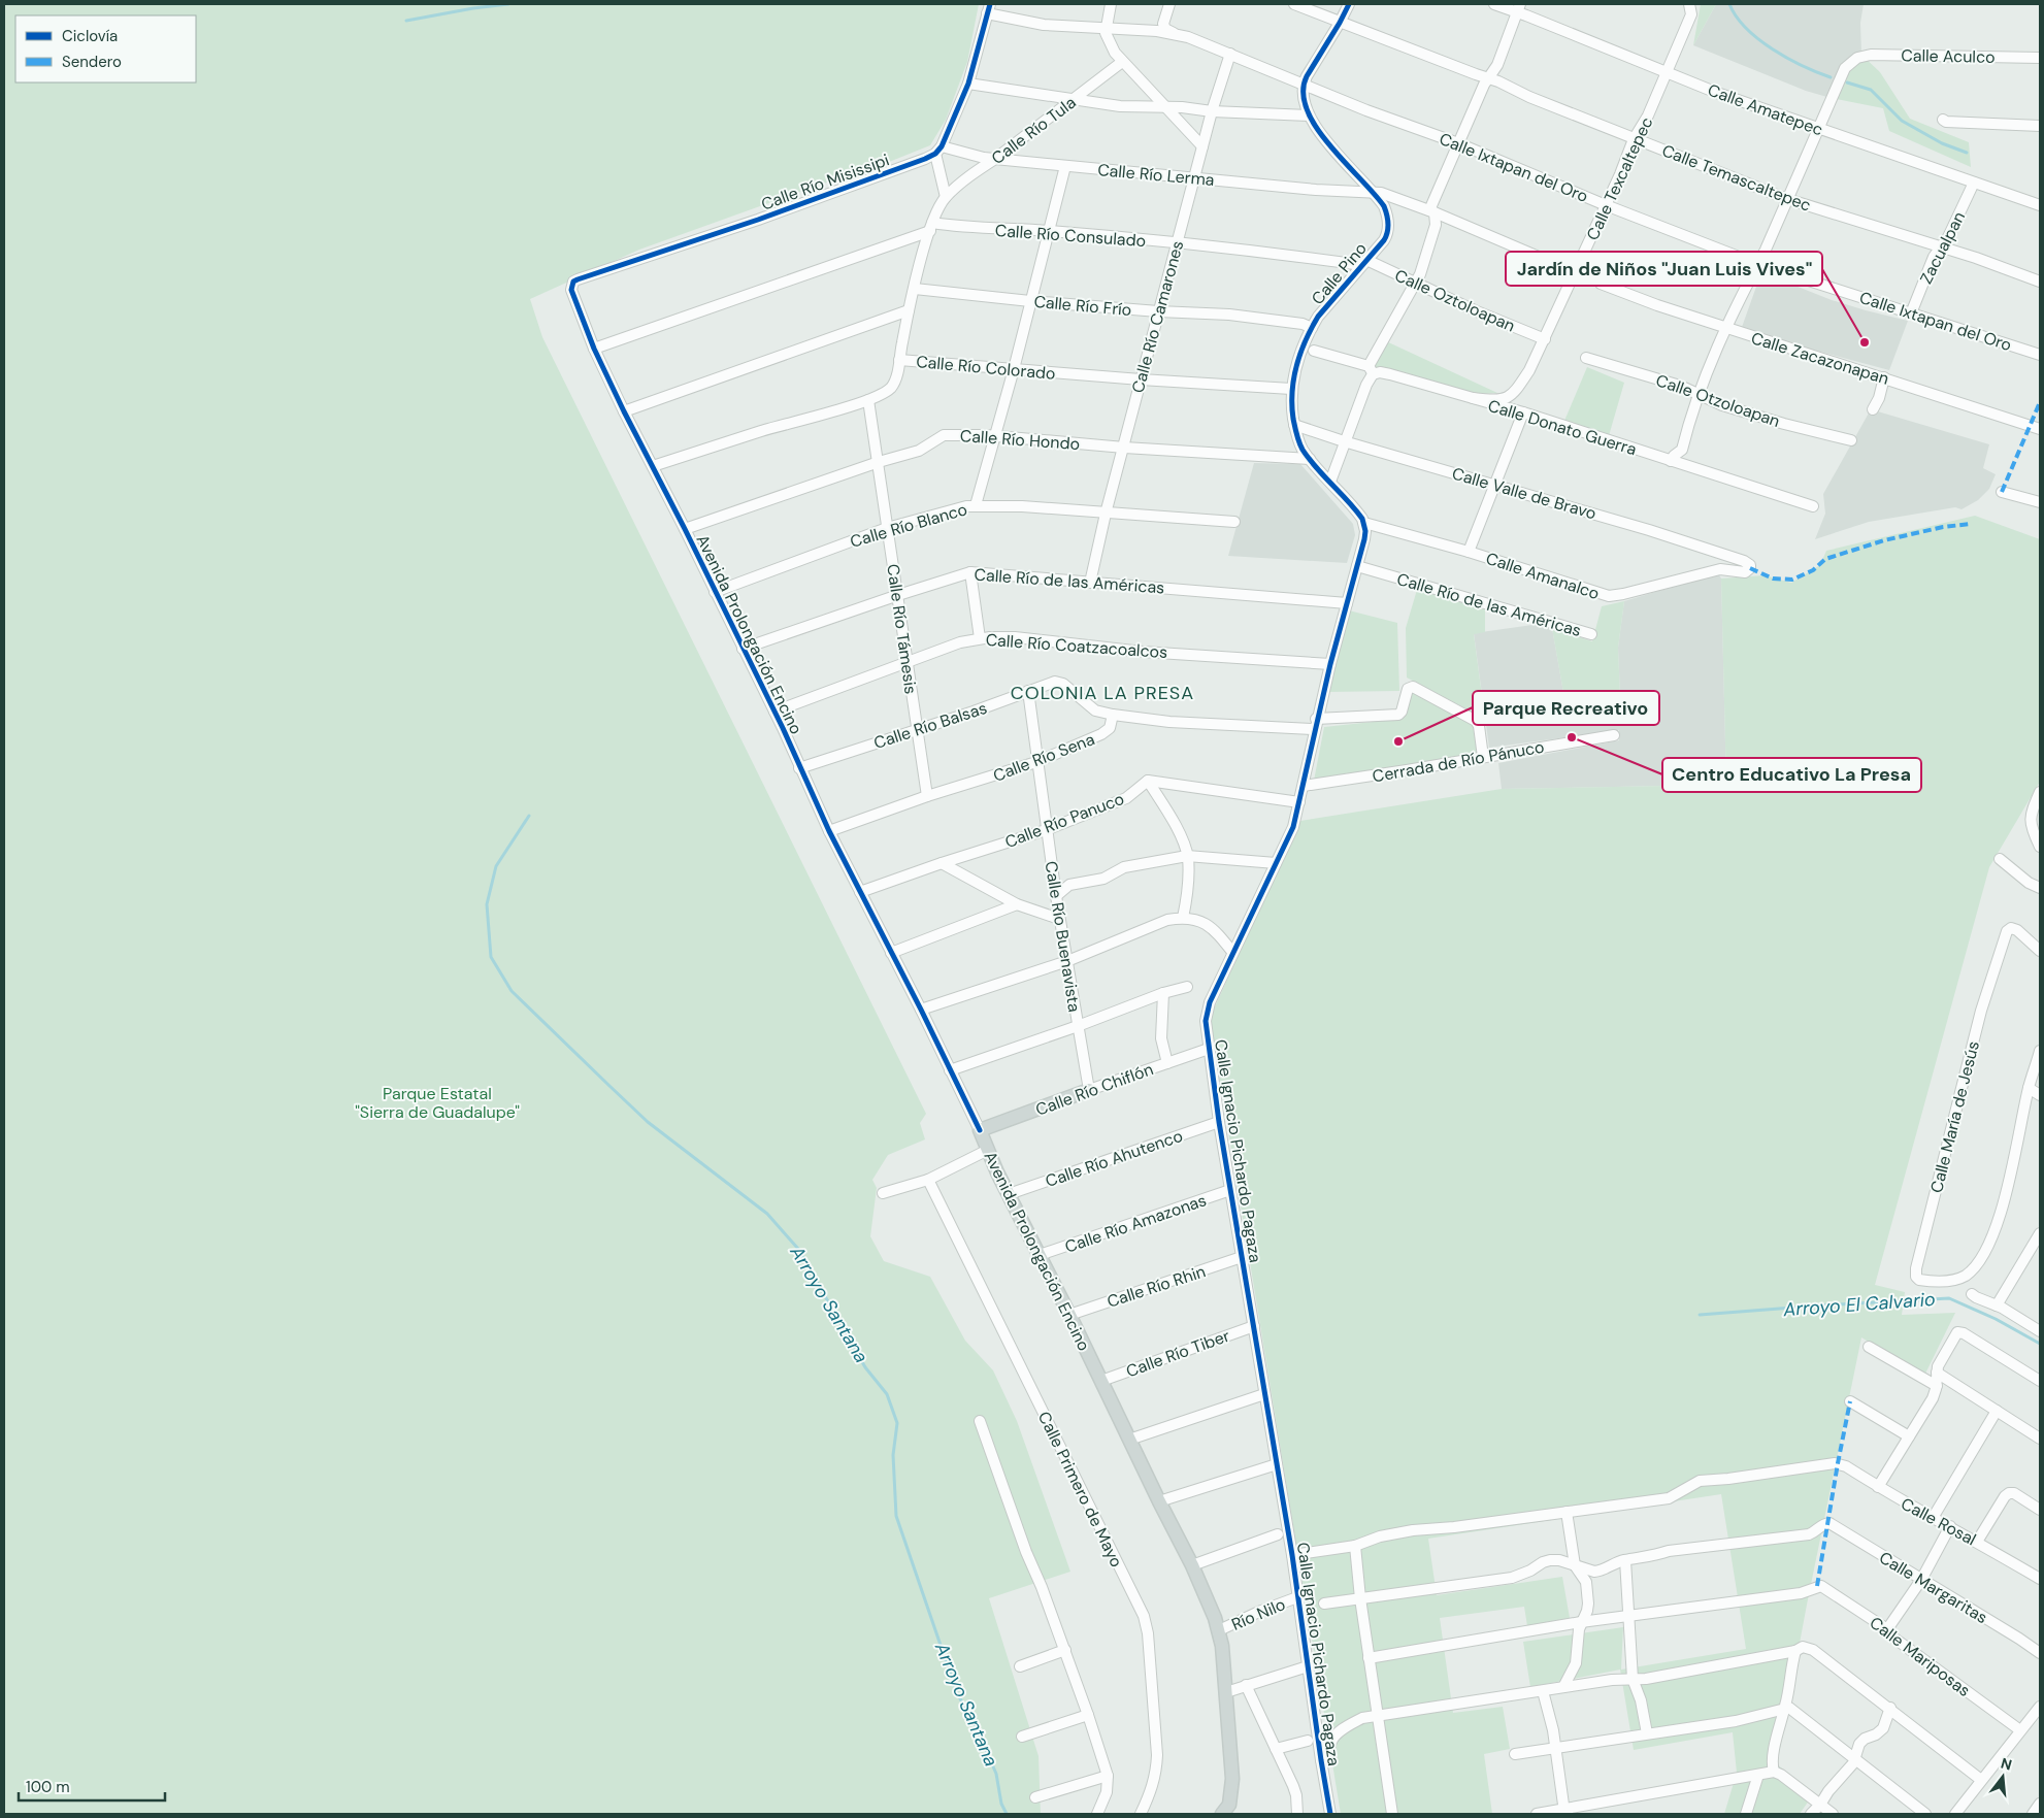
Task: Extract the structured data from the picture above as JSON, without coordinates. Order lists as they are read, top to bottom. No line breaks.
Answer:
{"streets":{"main road":["Avenida Prolongación Encino","Calle Río Chiflón"],"street":["Calle Aculco","Calle Amatepec","Calle Río Tula","Calle Ixtapan del Oro","Calle Río Lerma","Calle Temascaltepec","Calle Texcaltepec","Calle Río Misissipi","Calle Río Consulado","Zacualpan","Calle Pino","Calle Oztoloapan","Calle Río Frío","Calle Río Camarones","Calle Zacazonapan","Calle Río Colorado","Calle Otzoloapan","Calle Donato Guerra","Calle Río Hondo","Calle Valle de Bravo","Calle Río Blanco","Calle Amanalco","Calle Río de las Américas","Calle Río Támesis","Calle Río Coatzacoalcos","Calle Río Balsas","Calle Río Sena","Cerrada de Río Pánuco","Calle Río Panuco","Calle Río Buenavista","Calle María de Jesús","Calle Ignacio Pichardo Pagaza","Calle Río Ahutenco","Calle Río Amazonas","Calle Río Rhin","Calle Río Tiber","Calle Primero de Mayo","Calle Rosal","Calle Margaritas","Río Nilo","Calle Mariposas"]},"crossings":[["Calle Aculco","Calle Amatepec"],["Calle Amatepec","Calle Texcaltepec"],["Calle Amatepec","Zacualpan"],["Calle Río Tula","Calle Río Lerma"],["Calle Ixtapan del Oro","Calle Texcaltepec"],["Calle Ixtapan del Oro","Zacualpan"],["Calle Ixtapan del Oro","Calle Pino"],["Calle Ixtapan del Oro","Calle Río Camarones"],["Calle Río Lerma","Calle Río Misissipi"],["Calle Río Lerma","Calle Pino"],["Calle Río Lerma","Calle Río Camarones"],["Calle Temascaltepec","Calle Texcaltepec"],["Calle Temascaltepec","Zacualpan"],["Calle Texcaltepec","Calle Oztoloapan"],["Calle Texcaltepec","Calle Donato Guerra"],["Calle Río Misissipi","Avenida Prolongación Encino"],["Calle Río Consulado","Calle Pino"],["Calle Río Consulado","Calle Oztoloapan"],["Calle Río Consulado","Calle Río Camarones"],["Calle Río Consulado","Avenida Prolongación Encino"],["Calle Pino","Calle Oztoloapan"],["Calle Pino","Calle Río Frío"],["Calle Pino","Calle Río Colorado"],["Calle Pino","Calle Río Hondo"],["Calle Pino","Calle Valle de Bravo"],["Calle Pino","Calle Amanalco"],["Calle Pino","Calle Ignacio Pichardo Pagaza"],["Calle Río Frío","Calle Río Camarones"],["Calle Río Camarones","Calle Río Colorado"],["Calle Río Camarones","Calle Río Hondo"],["Calle Río Camarones","Calle Río Blanco"],["Calle Río Camarones","Calle Río de las Américas"],["Calle Río Colorado","Calle Río Támesis"],["Calle Río Colorado","Avenida Prolongación Encino"],["Calle Río Hondo","Calle Río Támesis"],["Calle Río Hondo","Avenida Prolongación Encino"],["Calle Valle de Bravo","Calle Amanalco"],["Calle Río Blanco","Calle Río Támesis"],["Calle Río Blanco","Avenida Prolongación Encino"],["Calle Amanalco","Calle Ignacio Pichardo Pagaza"],["Calle Río de las Américas","Calle Río Támesis"],["Calle Río de las Américas","Avenida Prolongación Encino"],["Calle Río de las Américas","Calle Ignacio Pichardo Pagaza"],["Calle Río Támesis","Calle Río Coatzacoalcos"],["Calle Río Támesis","Calle Río Balsas"],["Calle Río Támesis","Calle Río Sena"],["Avenida Prolongación Encino","Calle Río Coatzacoalcos"],["Avenida Prolongación Encino","Calle Río Balsas"],["Avenida Prolongación Encino","Calle Río Sena"],["Avenida Prolongación Encino","Calle Río Panuco"],["Avenida Prolongación Encino","Calle Río Chiflón"],["Avenida Prolongación Encino","Calle Río Ahutenco"],["Avenida Prolongación Encino","Calle Río Amazonas"],["Avenida Prolongación Encino","Calle Río Rhin"],["Avenida Prolongación Encino","Calle Río Tiber"],["Avenida Prolongación Encino","Río Nilo"],["Calle Río Coatzacoalcos","Calle Ignacio Pichardo Pagaza"],["Calle Río Balsas","Calle Río Sena"],["Calle Río Balsas","Calle Río Buenavista"],["Calle Río Sena","Calle Río Buenavista"],["Cerrada de Río Pánuco","Calle Ignacio Pichardo Pagaza"],["Calle Río Panuco","Calle Río Buenavista"],["Calle Río Buenavista","Calle Río Chiflón"],["Calle Río Chiflón","Calle Ignacio Pichardo Pagaza"],["Calle Ignacio Pichardo Pagaza","Calle Río Ahutenco"],["Calle Ignacio Pichardo Pagaza","Calle Río Amazonas"],["Calle Ignacio Pichardo Pagaza","Calle Río Rhin"],["Calle Ignacio Pichardo Pagaza","Calle Río Tiber"],["Calle Ignacio Pichardo Pagaza","Río Nilo"]],"districts":["COLONIA LA PRESA"],"water":["Arroyo Santana","Arroyo El Calvario"],"parks":["Parque Estatal \"Sierra de Guadalupe\""],"places":["Jardín de Niños \"Juan Luis Vives\"","Centro Educativo La Presa","Parque Recreativo"],"legend":["Ciclovía","Sendero"],"scale_bar":"100 m","north":"top"}
